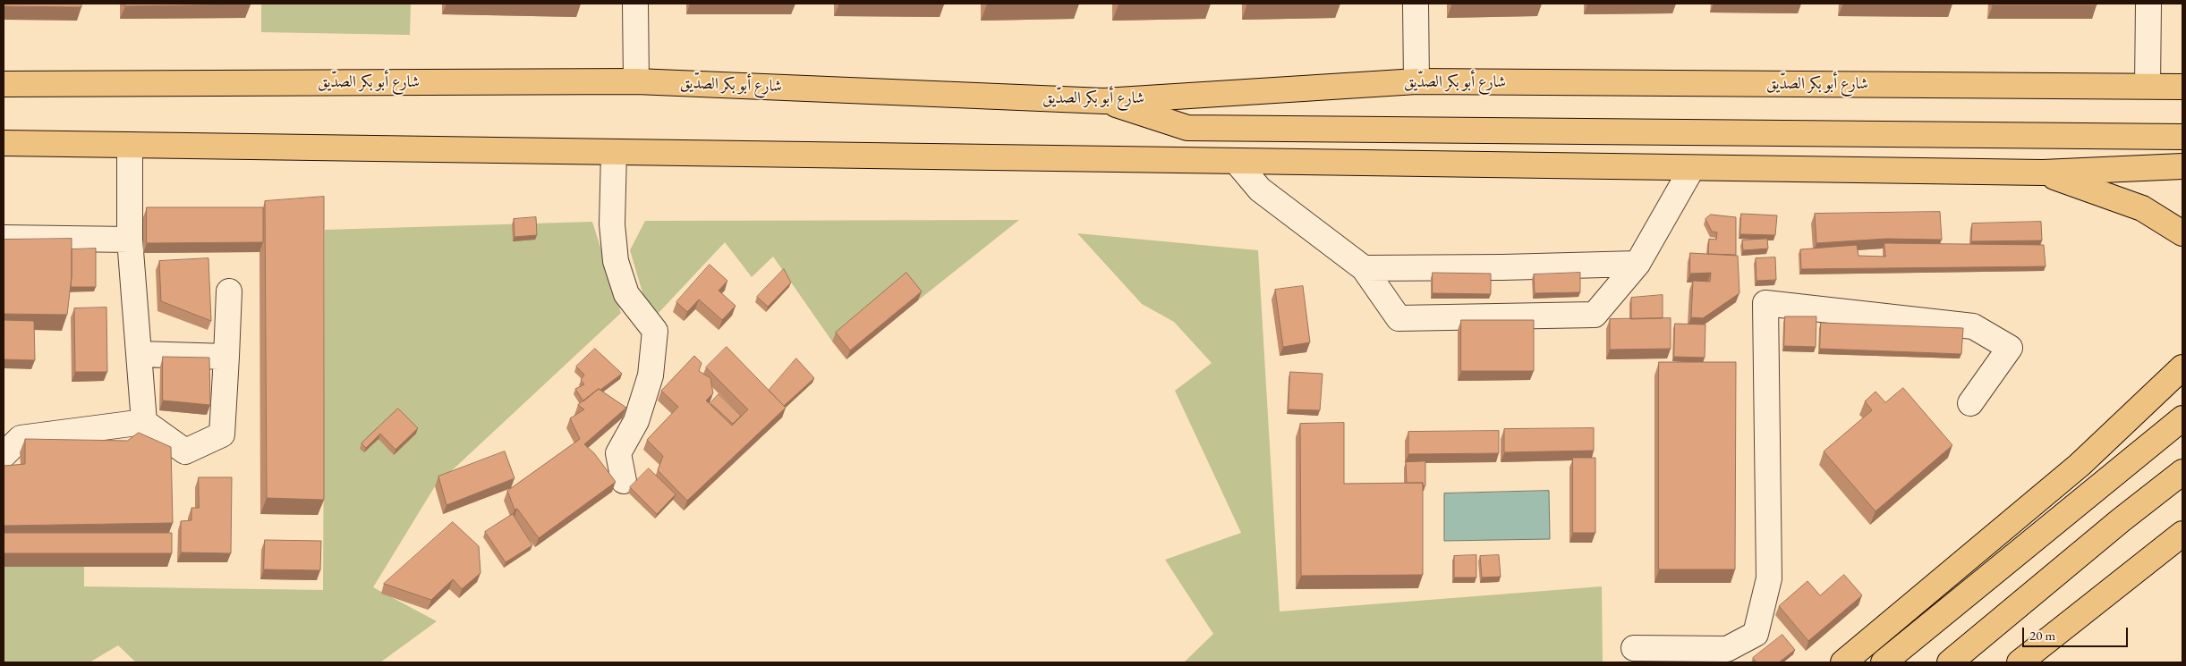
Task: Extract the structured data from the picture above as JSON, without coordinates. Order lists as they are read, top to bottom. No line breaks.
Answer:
{"streets":{"main road":["شارع أبو بكر الصدّيق"]},"scale_bar":"20 m"}
